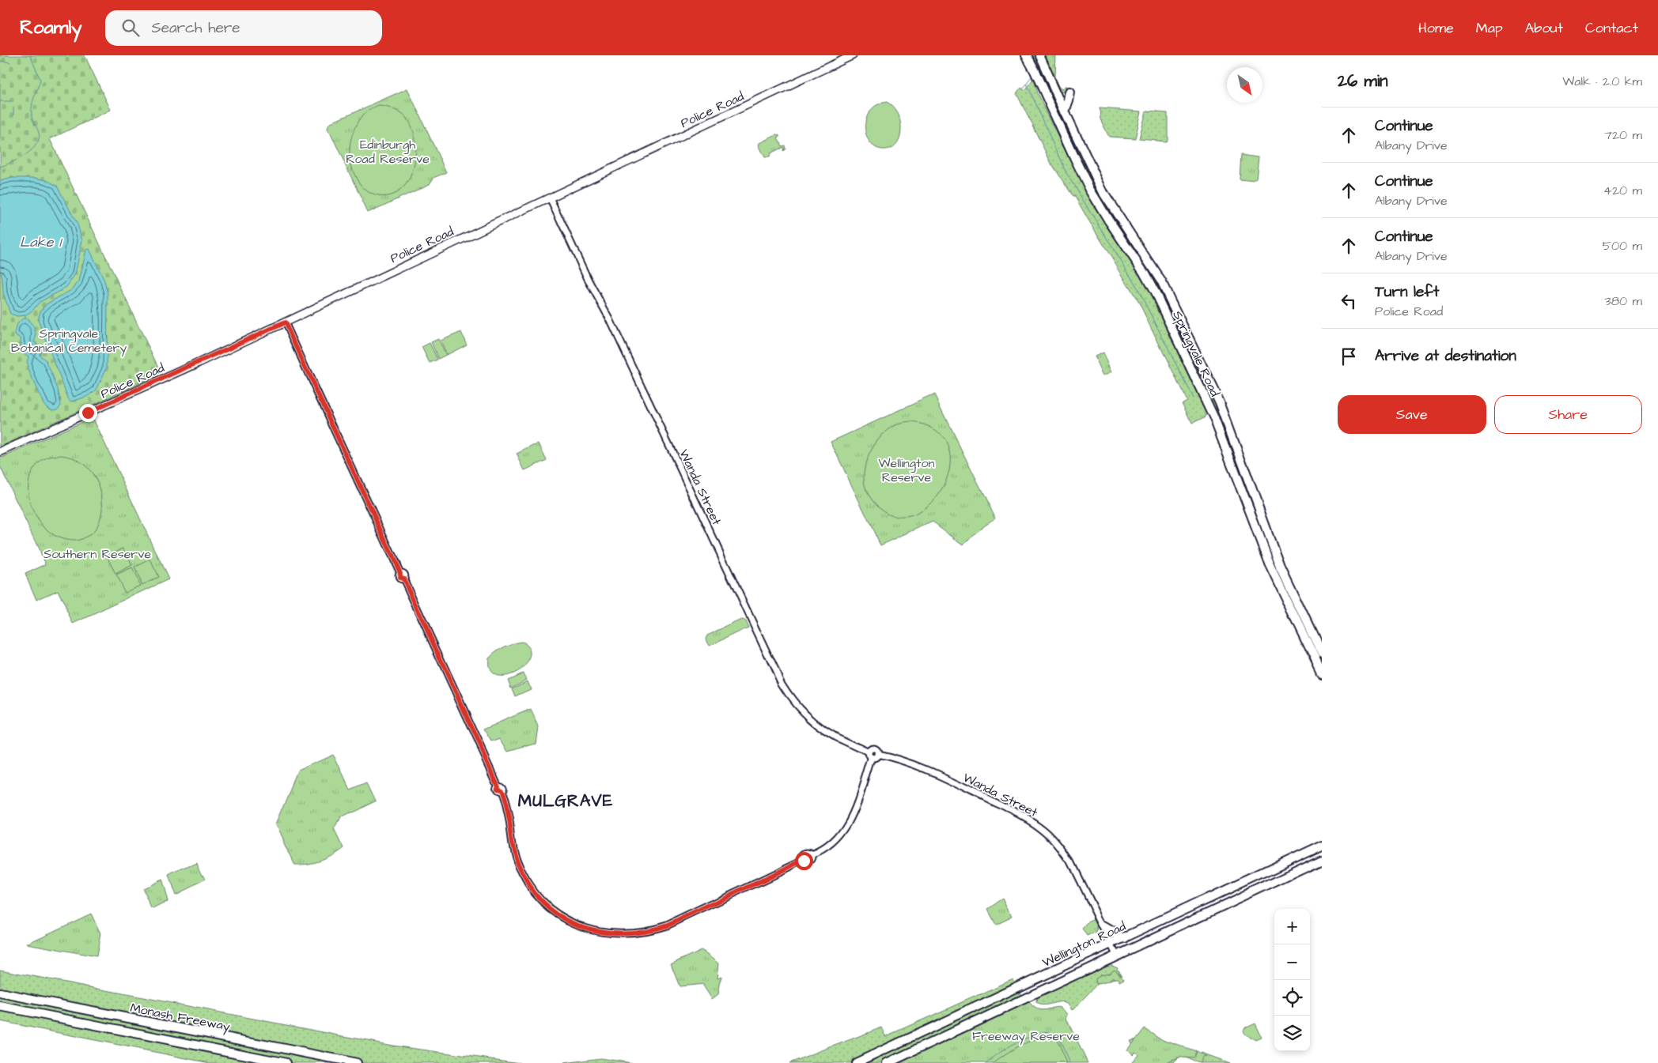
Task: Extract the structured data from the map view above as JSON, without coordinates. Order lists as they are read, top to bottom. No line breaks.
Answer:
{"streets":{"highway":["Springvale Road","Wellington Road","Monash Freeway"],"main road":["Police Road"],"street":["Wanda Street"]},"crossings":[["Police Road","Wanda Street"],["Wanda Street","Wellington Road"]],"districts":["MULGRAVE"],"water":["Lake 1"],"parks":["Edinburgh Road Reserve","Springvale Botanical Cemetery","Wellington Reserve","Southern Reserve","Freeway Reserve"],"north":"bottom right","page":{"header":"Roamly","search":"Search here","nav":["Home","Map","About","Contact"],"heading":["26 min","Walk · 2.0 km"],"list":[["Continue","Albany Drive","720 m"],["Continue","Albany Drive","420 m"],["Continue","Albany Drive","500 m"],["Turn left","Police Road","380 m"],"Arrive at destination"],"buttons":["Save","Share"],"map_buttons":["+","−"]}}
